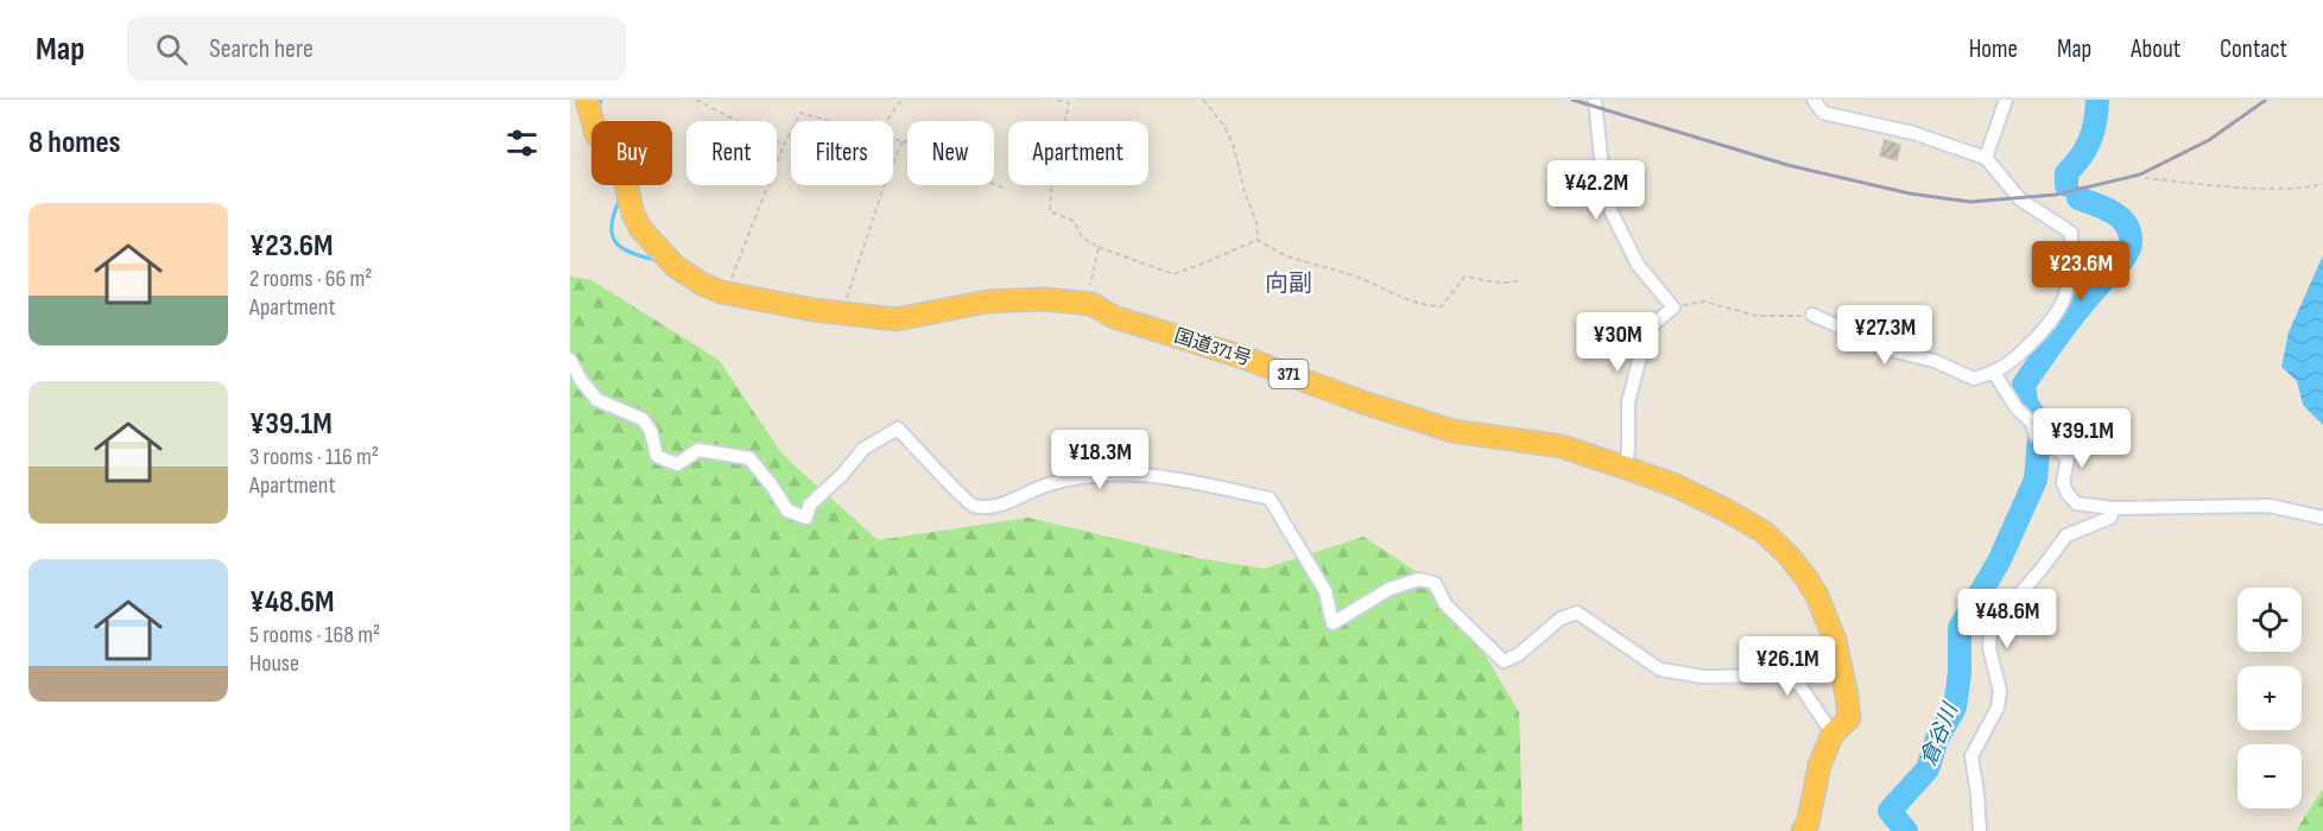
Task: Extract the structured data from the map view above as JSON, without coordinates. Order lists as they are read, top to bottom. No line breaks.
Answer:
{"streets":{"highway":["国道371号","371"]},"districts":["向副"],"water":["倉谷川"],"page":{"header":"Map","search":"Search here","nav":["Home","Map","About","Contact"],"heading":"8 homes","chip":["Buy","Rent","Filters","New","Apartment"],"price":["¥42.2M","¥23.6M","¥27.3M","¥30M","¥39.1M","¥18.3M","¥48.6M","¥26.1M"],"list":[{"name":"¥23.6M","note":"2 rooms · 66 m² · Apartment"},{"name":"¥39.1M","note":"3 rooms · 116 m² · Apartment"},{"name":"¥48.6M","note":"5 rooms · 168 m² · House"}],"map_buttons":["+","−"]}}
